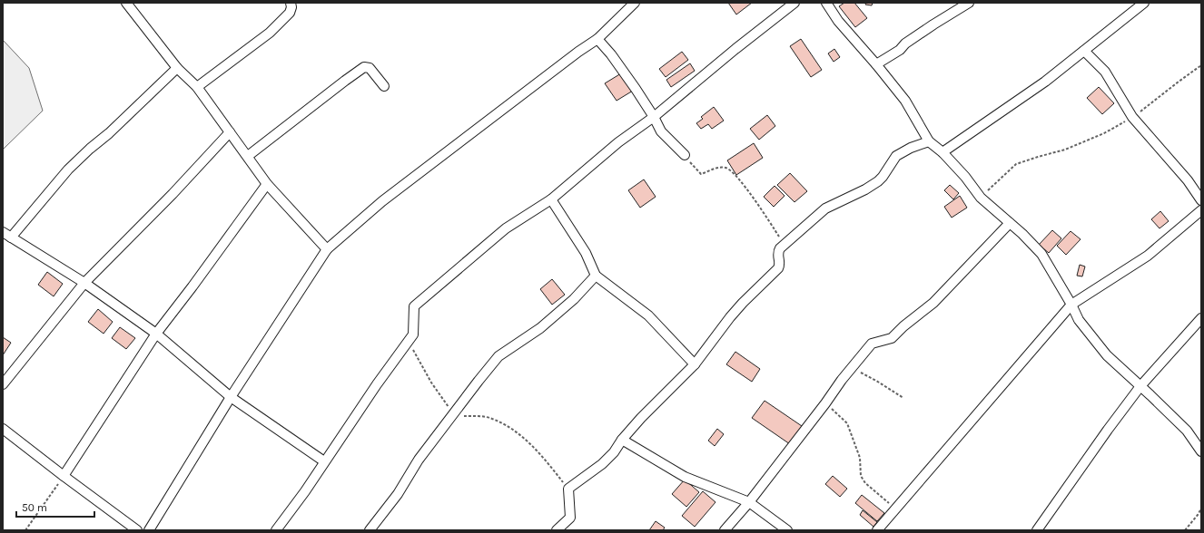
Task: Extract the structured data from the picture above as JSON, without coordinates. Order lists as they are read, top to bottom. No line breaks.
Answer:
{"scale_bar":"50 m"}
